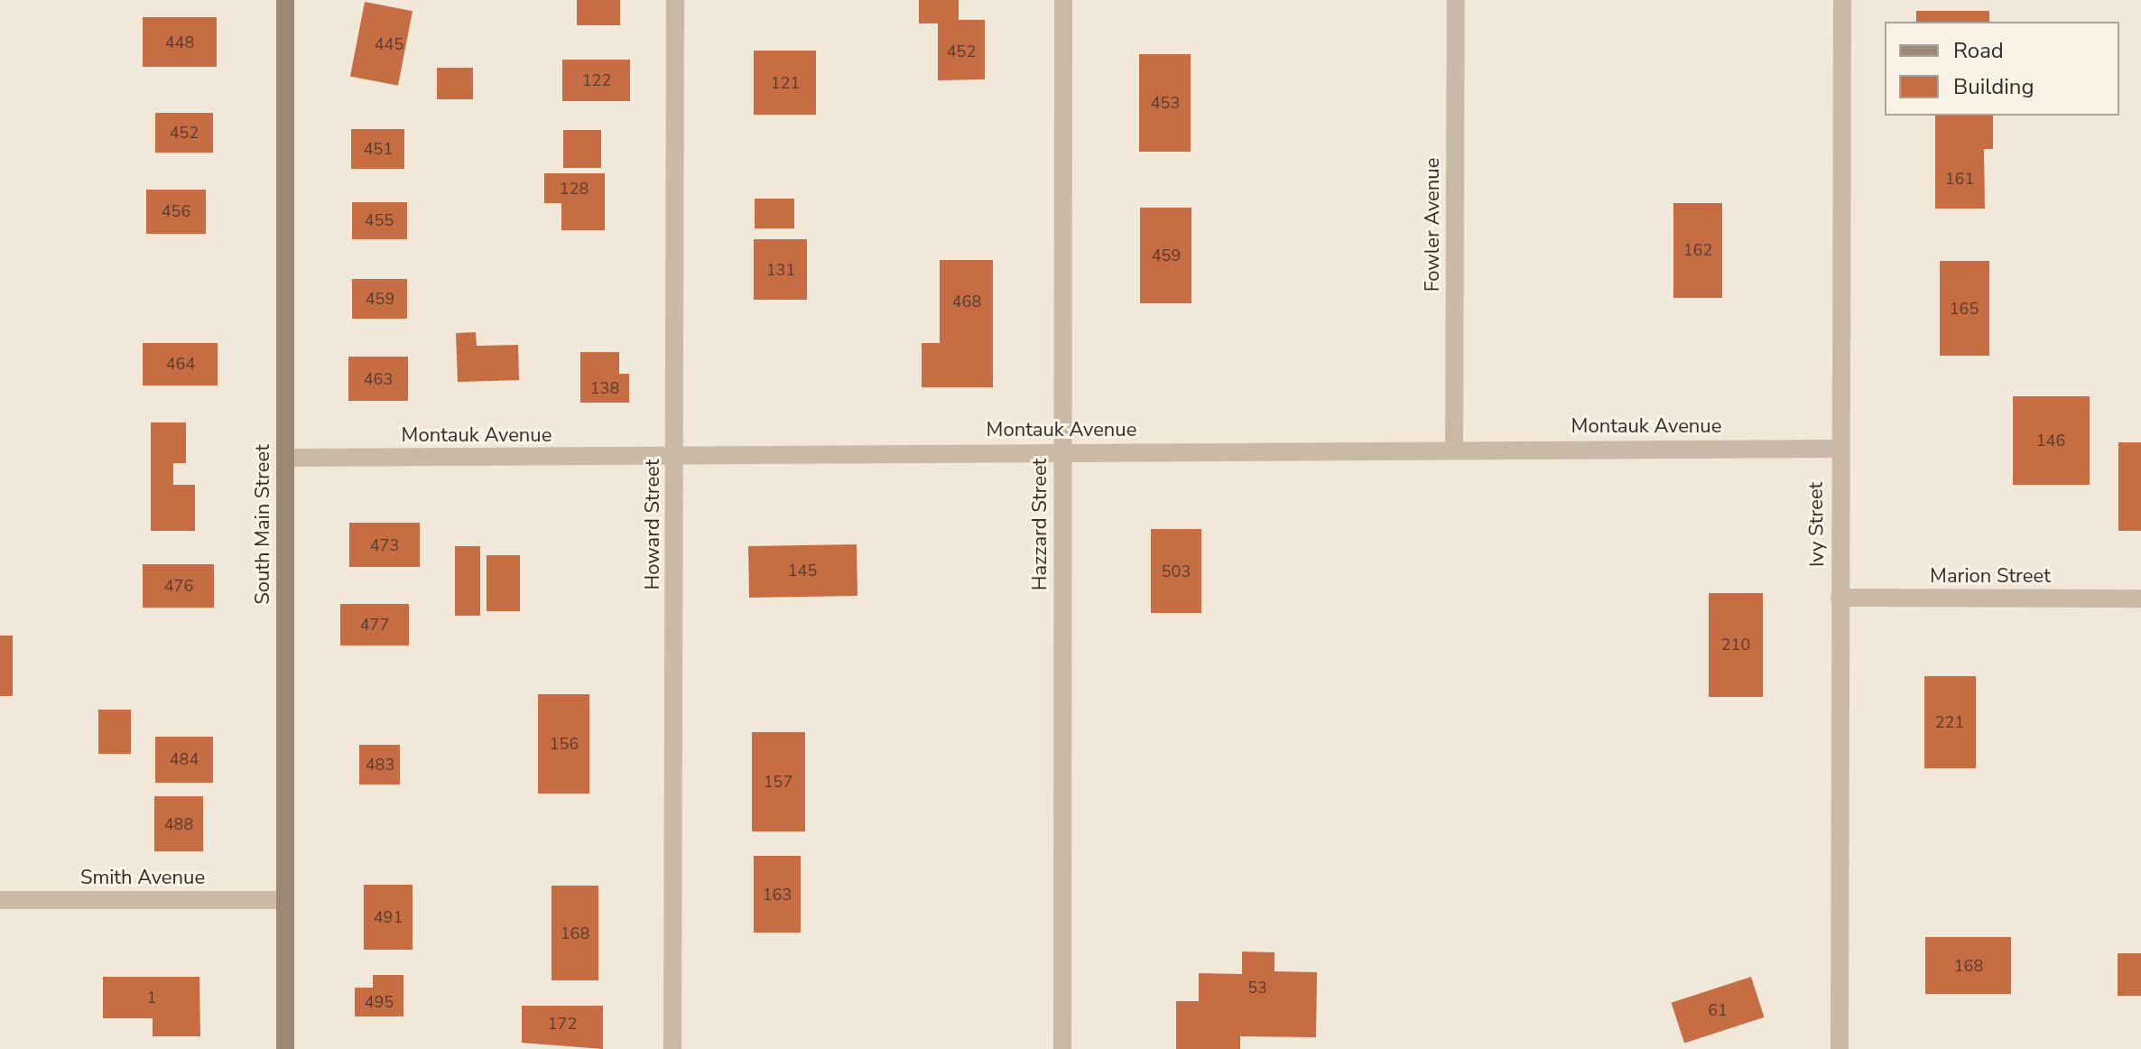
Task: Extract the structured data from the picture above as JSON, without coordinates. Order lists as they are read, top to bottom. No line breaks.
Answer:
{"streets":{"street":["Fowler Avenue","Montauk Avenue","South Main Street","Howard Street","Hazzard Street","Ivy Street","Marion Street","Smith Avenue"]},"crossings":[["Fowler Avenue","Montauk Avenue"],["Montauk Avenue","South Main Street"],["Montauk Avenue","Howard Street"],["Montauk Avenue","Hazzard Street"],["Montauk Avenue","Ivy Street"],["South Main Street","Smith Avenue"],["Ivy Street","Marion Street"]],"house_numbers":["448","445","452","122","121","453","452","451","161","128","456","455","162","459","131","459","468","165","464","463","138","146","473","145","503","476","477","210","221","156","484","483","157","488","163","491","168","168","53","1","495","61","172"],"legend":["Road","Building"]}
